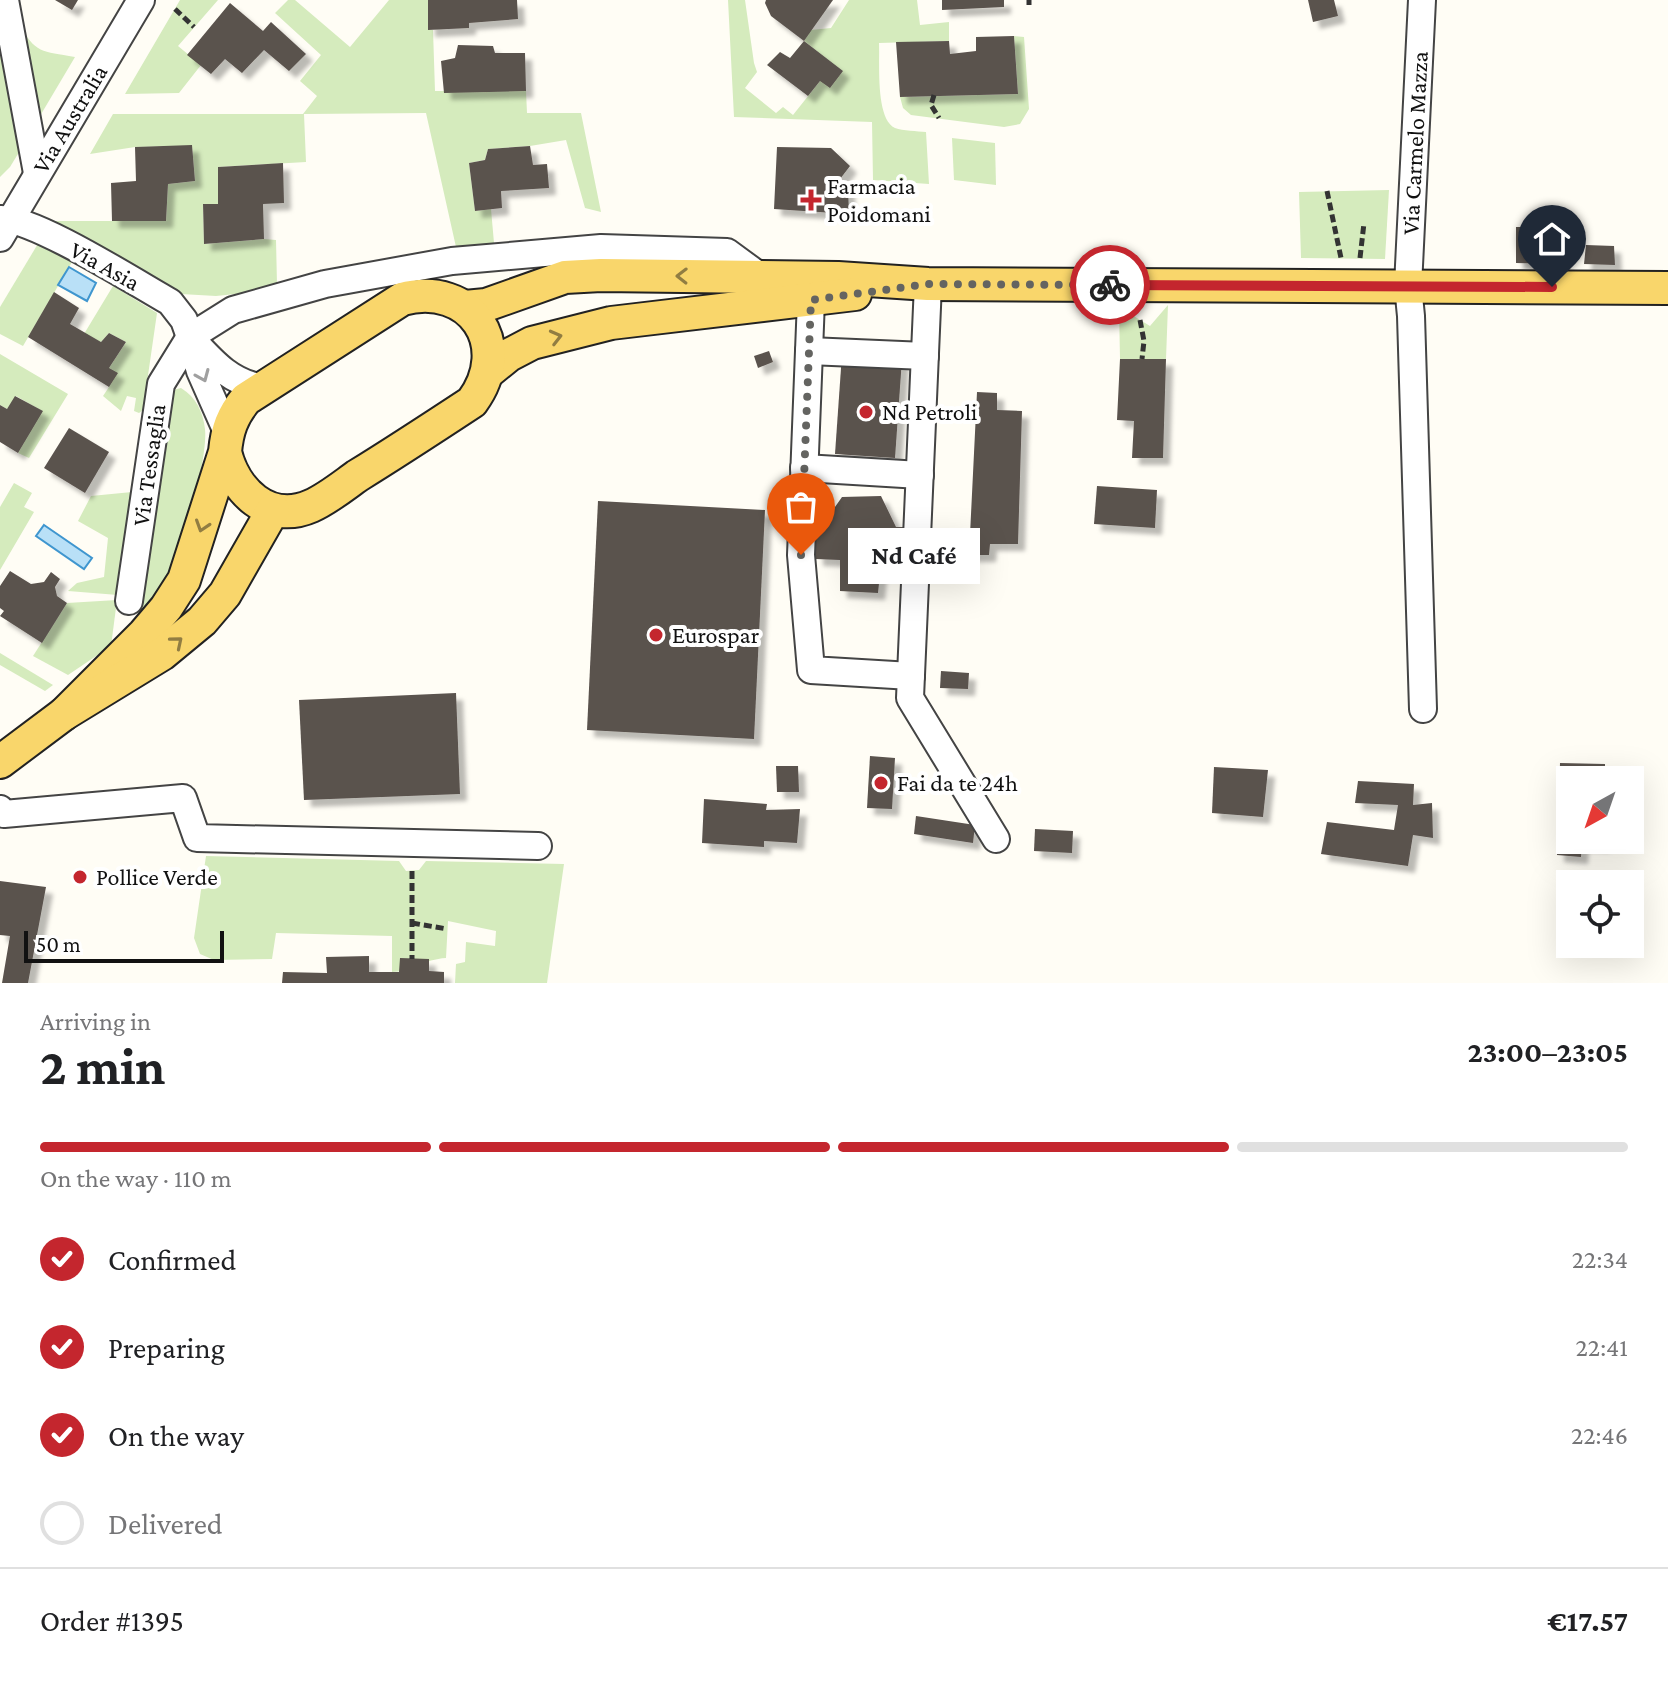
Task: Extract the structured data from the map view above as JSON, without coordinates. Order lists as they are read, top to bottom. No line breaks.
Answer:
{"streets":{"street":["Via Australia","Via Carmelo Mazza","Via Asia","Via Tessaglia"]},"crossings":[["Via Australia","Via Asia"],["Via Asia","Via Tessaglia"]],"places":{"health":["Farmacia Poidomani"],"other":["Nd Petroli","Nd Café","Eurospar","Fai da te 24h","Pollice Verde"]},"scale_bar":"50 m","north":"bottom left","page":{"bubble":"Nd Café","scale":"50 m","heading":["2 min","Arriving in","23:00–23:05"],"panel":["Order #1395","€17.57"],"bar":"On the way · 110 m","list":[["Confirmed","22:34"],["Preparing","22:41"],["On the way","22:46"],"Delivered"]}}
